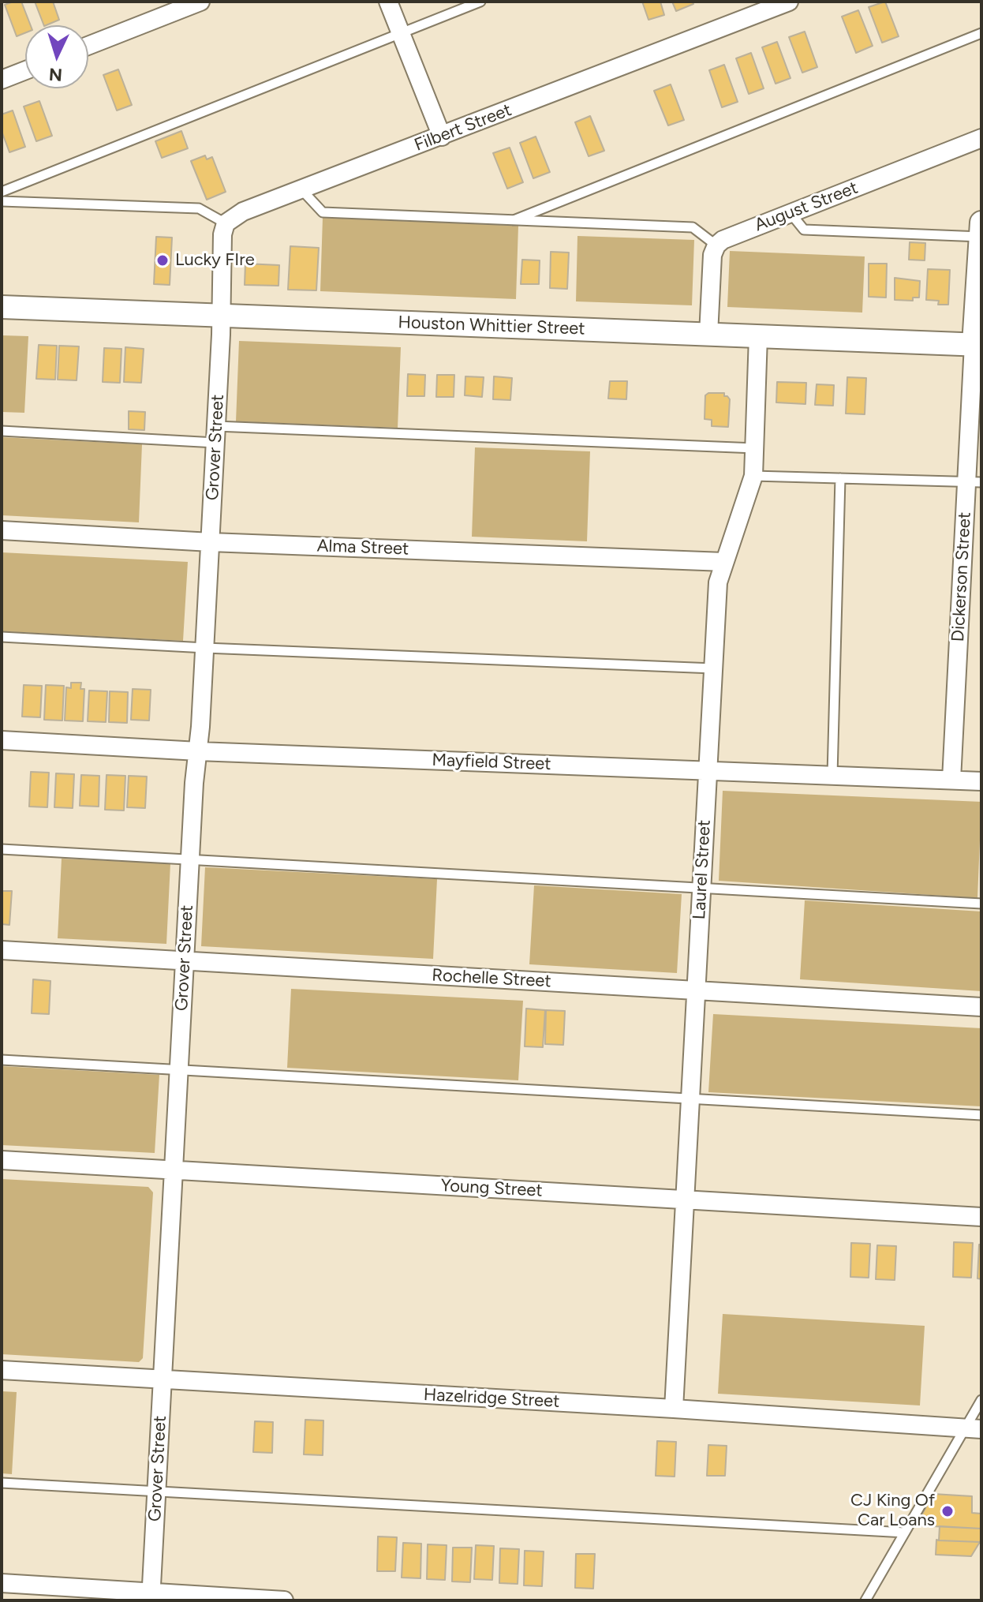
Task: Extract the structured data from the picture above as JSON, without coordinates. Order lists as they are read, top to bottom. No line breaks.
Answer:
{"streets":{"street":["Filbert Street","August Street","Houston Whittier Street","Grover Street","Alma Street","Dickerson Street","Mayfield Street","Laurel Street","Rochelle Street","Young Street","Hazelridge Street"]},"crossings":[["Houston Whittier Street","Grover Street"],["Houston Whittier Street","Dickerson Street"],["Houston Whittier Street","Laurel Street"],["Grover Street","Alma Street"],["Grover Street","Mayfield Street"],["Grover Street","Rochelle Street"],["Grover Street","Young Street"],["Grover Street","Hazelridge Street"],["Alma Street","Laurel Street"],["Dickerson Street","Mayfield Street"],["Mayfield Street","Laurel Street"],["Laurel Street","Rochelle Street"],["Laurel Street","Young Street"],["Laurel Street","Hazelridge Street"]],"places":["Lucky FIre","CJ King Of Car Loans"],"north":"bottom"}
